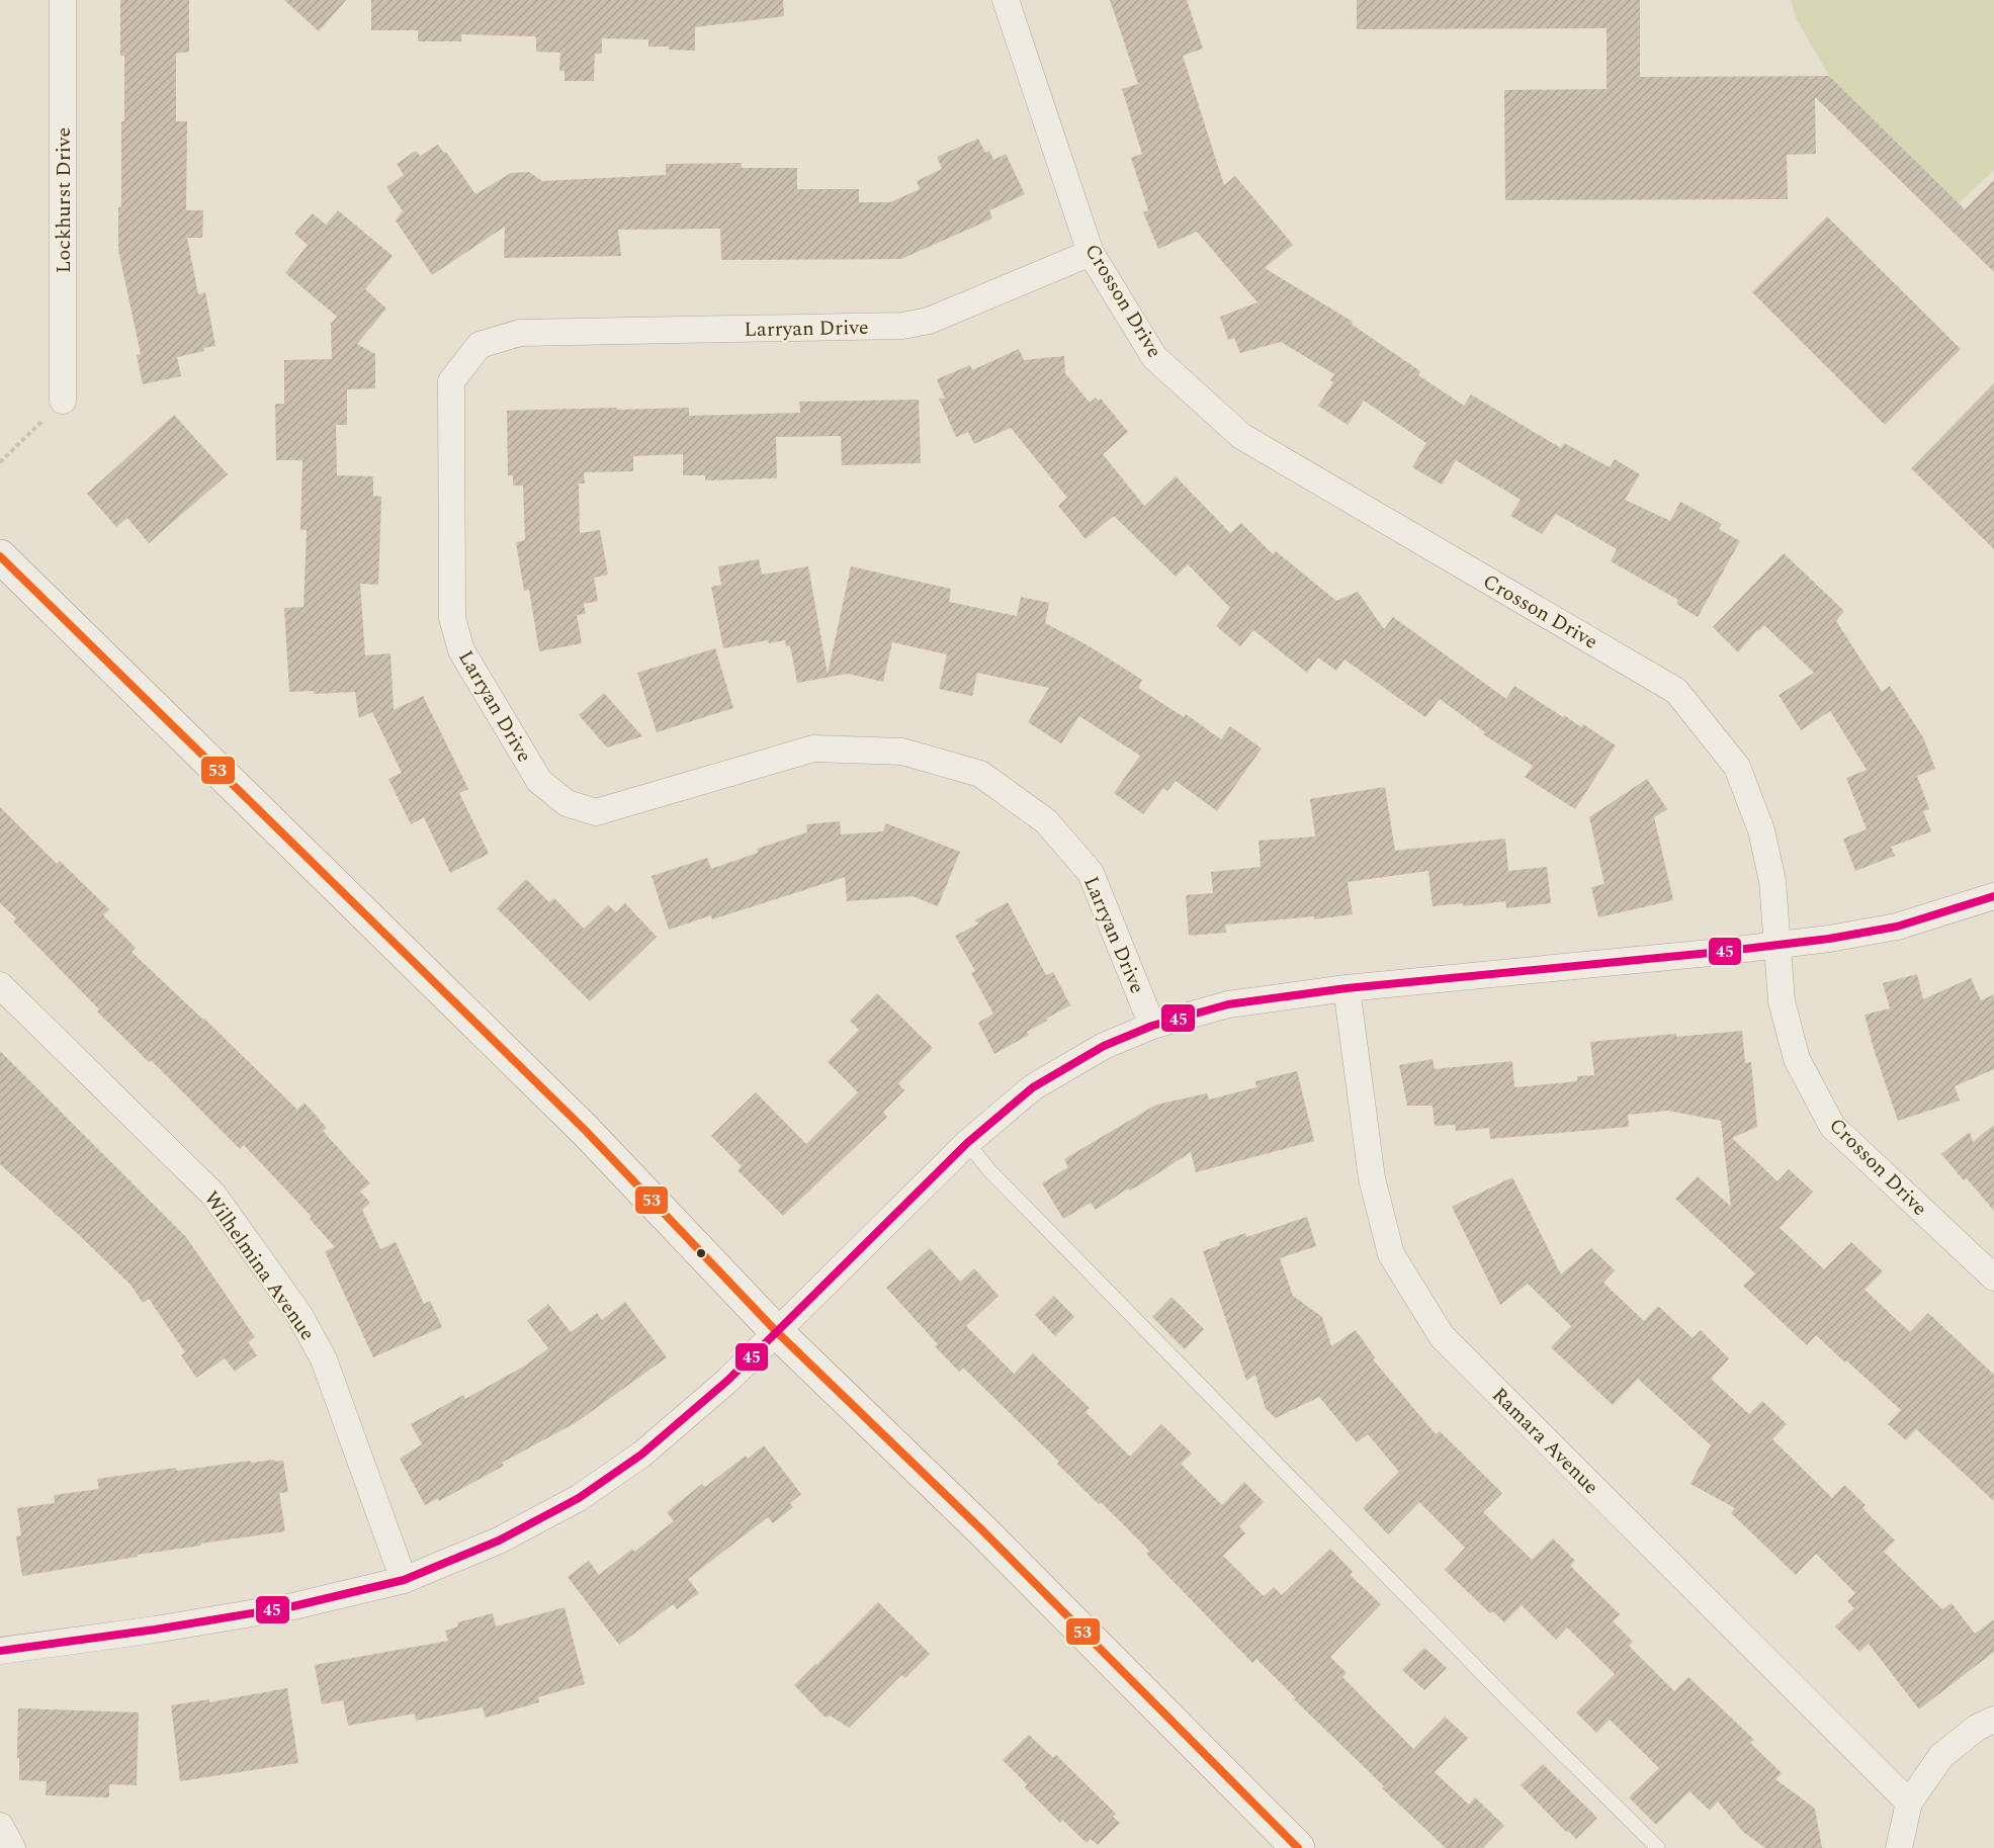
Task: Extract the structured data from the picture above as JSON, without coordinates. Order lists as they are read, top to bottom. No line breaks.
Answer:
{"streets":{"street":["Lockhurst Drive","Crosson Drive","Larryan Drive","Wilhelmina Avenue","Ramara Avenue"]},"crossings":[["Crosson Drive","Larryan Drive"]],"lines":["transit line 53","transit line 45"]}
